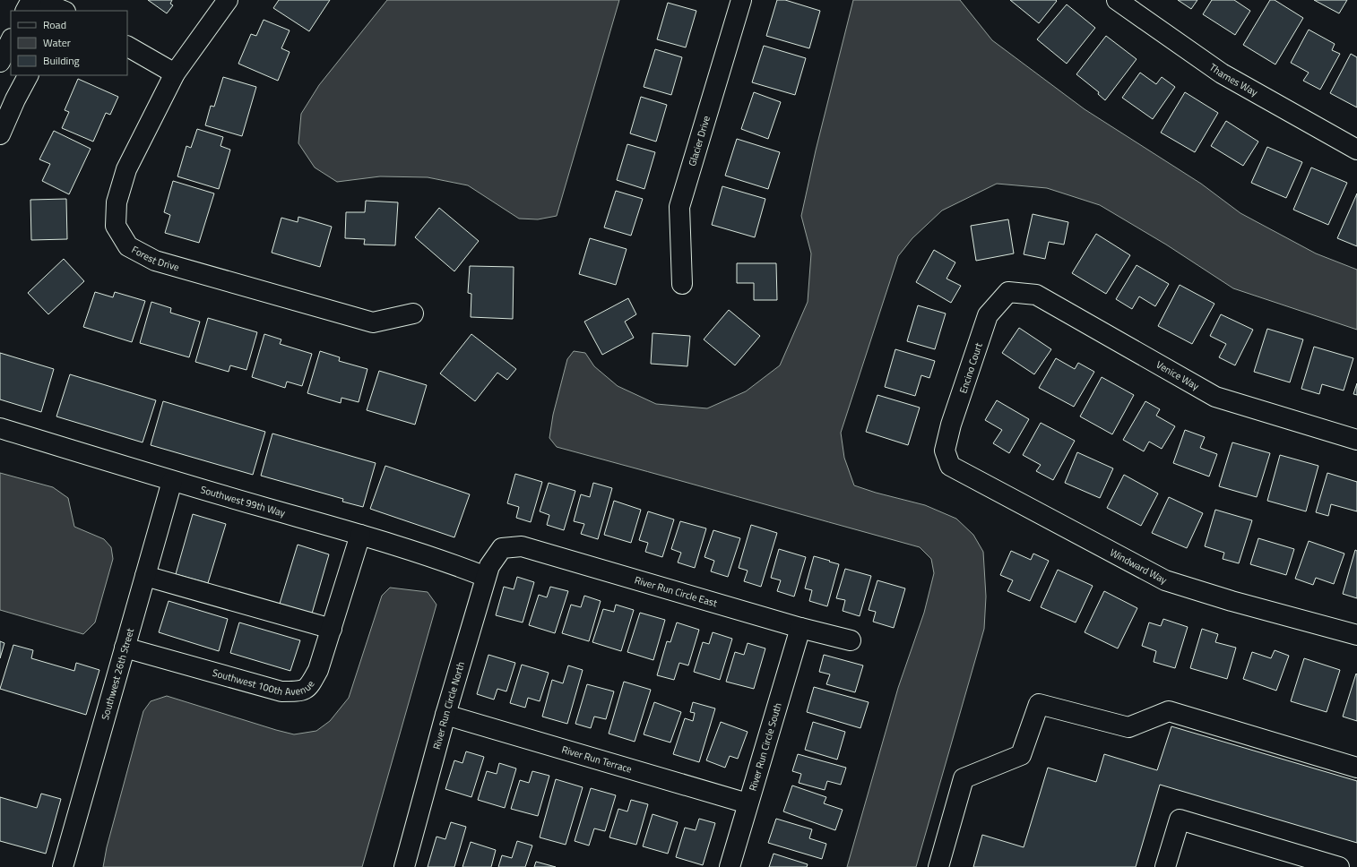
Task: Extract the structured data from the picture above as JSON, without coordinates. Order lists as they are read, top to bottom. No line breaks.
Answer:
{"streets":{"street":["Thames Way","Glacier Drive","Forest Drive","Encino Court","Venice Way","Southwest 99th Way","Windward Way","River Run Circle East","Southwest 26th Street","Southwest 100th Avenue","River Run Circle North","River Run Circle South","River Run Terrace"]},"crossings":[["Encino Court","Venice Way"],["Encino Court","Windward Way"],["Southwest 99th Way","Southwest 26th Street"],["Southwest 99th Way","Southwest 100th Avenue"],["Southwest 99th Way","River Run Circle North"],["River Run Circle East","River Run Circle North"],["River Run Circle East","River Run Circle South"],["Southwest 26th Street","Southwest 100th Avenue"],["River Run Circle North","River Run Terrace"],["River Run Circle South","River Run Terrace"]],"legend":["Road","Water","Building"]}
